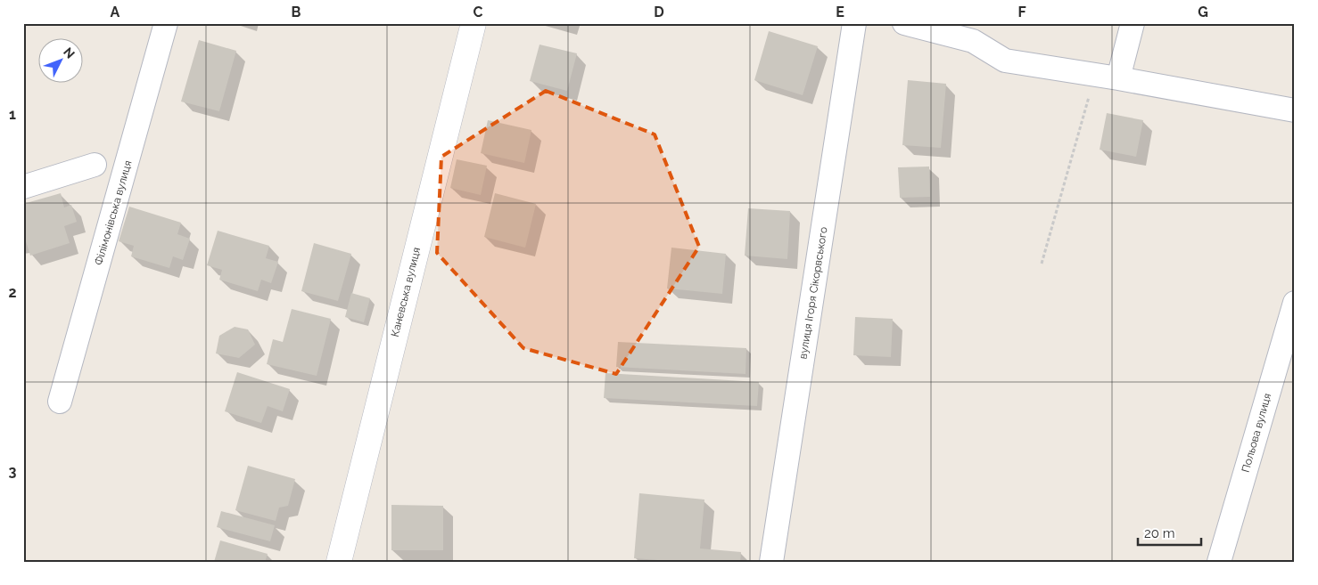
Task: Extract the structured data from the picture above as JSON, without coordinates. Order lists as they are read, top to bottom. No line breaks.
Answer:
{"streets":{"street":["Філімонівська вулиця","Каневська вулиця","вулиця Ігоря Сікорвського","Польова вулиця"]},"scale_bar":"20 m","north":"top right","grid":{"columns":["A","B","C","D","E","F","G"],"rows":["1","2","3"]}}
